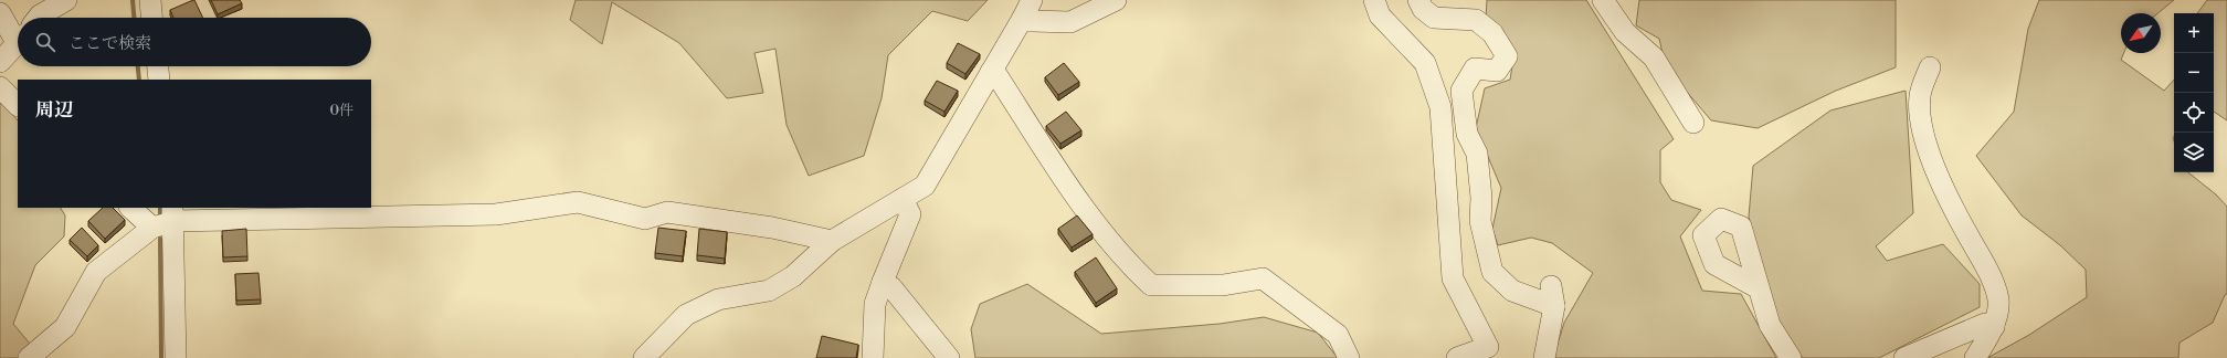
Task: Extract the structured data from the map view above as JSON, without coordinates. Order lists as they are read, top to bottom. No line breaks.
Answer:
{"north":"bottom left","page":{"map_buttons":["+","−"],"search":"ここで検索","heading":["周辺","0件"]}}
